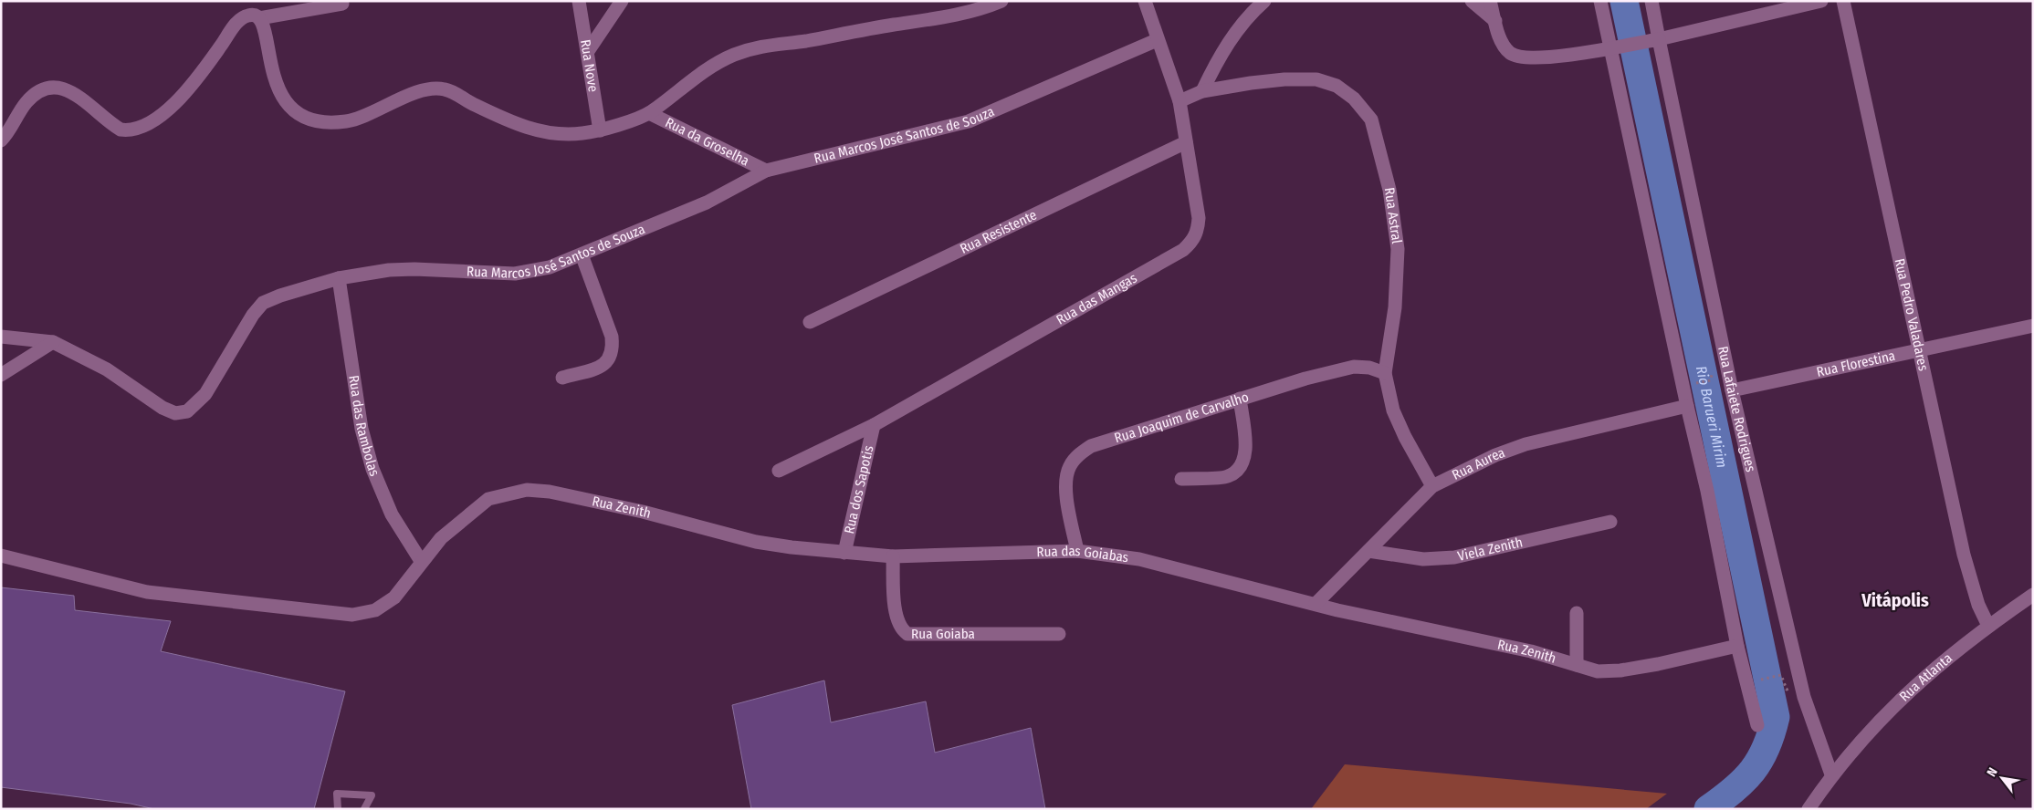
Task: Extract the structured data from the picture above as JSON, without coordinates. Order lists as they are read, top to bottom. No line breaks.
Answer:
{"streets":{"street":["Rua Nove","Rua Marcos José Santos de Souza","Rua da Groselha","Rua Astral","Rua Resistente","Rua das Mangas","Rua Pedro Valadares","Rua Florestina","Rua Lafaiete Rodrigues","Rua Joaquim de Carvalho","Rua das Rambolas","Rua Aurea","Rua dos Sapotis","Rua Zenith","Viela Zenith","Rua das Goiabas","Rua Goiaba","Rua Atlanta"]},"crossings":[["Rua Marcos José Santos de Souza","Rua da Groselha"],["Rua Marcos José Santos de Souza","Rua das Mangas"],["Rua Marcos José Santos de Souza","Rua das Rambolas"],["Rua Astral","Rua das Mangas"],["Rua Astral","Rua Joaquim de Carvalho"],["Rua Astral","Rua Aurea"],["Rua Resistente","Rua das Mangas"],["Rua das Mangas","Rua dos Sapotis"],["Rua Pedro Valadares","Rua Florestina"],["Rua Pedro Valadares","Rua Atlanta"],["Rua Florestina","Rua Lafaiete Rodrigues"],["Rua Lafaiete Rodrigues","Rua Atlanta"],["Rua Joaquim de Carvalho","Rua das Goiabas"],["Rua das Rambolas","Rua Zenith"],["Rua Aurea","Rua Zenith"],["Rua Aurea","Viela Zenith"],["Rua Aurea","Rua das Goiabas"],["Rua dos Sapotis","Rua Zenith"],["Rua dos Sapotis","Rua das Goiabas"],["Rua Zenith","Rua das Goiabas"],["Rua das Goiabas","Rua Goiaba"]],"districts":["Vitápolis"],"water":["Rio Barueri Mirim"],"north":"top left"}
